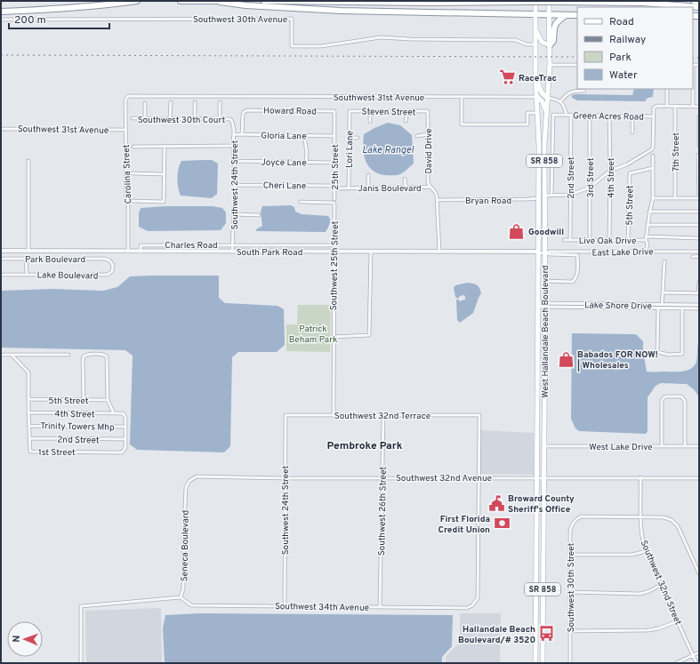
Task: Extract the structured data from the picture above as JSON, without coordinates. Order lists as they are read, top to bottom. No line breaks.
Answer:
{"streets":{"main road":["SR 858","West Hallandale Beach Boulevard"],"street":["Southwest 30th Avenue","Southwest 31st Avenue","Howard Road","Steven Street","Green Acres Road","Southwest 30th Court","Gloria Lane","Lori Lane","David Drive","7th Street","Joyce Lane","25th Street","Carolina Street","2nd Street","3rd Street","4th Street","Southwest 24th Street","Cheri Lane","Janis Boulevard","Bryan Road","5th Street","Live Oak Drive","Charles Road","South Park Road","East Lake Drive","Park Boulevard","Southwest 25th Street","Lake Boulevard","Lake Shore Drive","Southwest 32nd Terrace","Trinity Towers Mhp","West Lake Drive","1st Street","Southwest 32nd Avenue","Southwest 26th Street","Seneca Boulevard","Southwest 32nd Street","Southwest 30th Street","Southwest 34th Avenue"]},"crossings":[["Southwest 30th Avenue","West Hallandale Beach Boulevard"],["Southwest 31st Avenue","Carolina Street"],["Southwest 31st Avenue","West Hallandale Beach Boulevard"],["Howard Road","Gloria Lane"],["Howard Road","25th Street"],["Steven Street","Lori Lane"],["Steven Street","David Drive"],["Green Acres Road","7th Street"],["Green Acres Road","2nd Street"],["Green Acres Road","3rd Street"],["Green Acres Road","4th Street"],["Southwest 30th Court","Southwest 24th Street"],["Gloria Lane","25th Street"],["Gloria Lane","Southwest 24th Street"],["Lori Lane","Cheri Lane"],["Lori Lane","Janis Boulevard"],["David Drive","Janis Boulevard"],["David Drive","Bryan Road"],["David Drive","South Park Road"],["Joyce Lane","25th Street"],["Joyce Lane","Southwest 24th Street"],["25th Street","Cheri Lane"],["25th Street","Southwest 25th Street"],["Carolina Street","South Park Road"],["2nd Street","Live Oak Drive"],["2nd Street","1st Street"],["3rd Street","Live Oak Drive"],["4th Street","Live Oak Drive"],["4th Street","1st Street"],["Southwest 24th Street","Cheri Lane"],["Southwest 24th Street","Charles Road"],["Southwest 24th Street","South Park Road"],["Southwest 24th Street","Southwest 32nd Terrace"],["Southwest 24th Street","Southwest 32nd Avenue"],["Southwest 24th Street","Southwest 34th Avenue"],["Cheri Lane","Janis Boulevard"],["Bryan Road","West Hallandale Beach Boulevard"],["5th Street","Live Oak Drive"],["5th Street","1st Street"],["Charles Road","South Park Road"],["Charles Road","Southwest 25th Street"],["South Park Road","Southwest 25th Street"],["South Park Road","West Hallandale Beach Boulevard"],["East Lake Drive","West Hallandale Beach Boulevard"],["Park Boulevard","Lake Boulevard"],["Southwest 25th Street","Southwest 32nd Terrace"],["Lake Shore Drive","West Hallandale Beach Boulevard"],["West Hallandale Beach Boulevard","West Lake Drive"],["West Hallandale Beach Boulevard","Southwest 32nd Avenue"],["Southwest 32nd Terrace","Southwest 32nd Avenue"],["Southwest 32nd Terrace","Southwest 26th Street"],["Southwest 32nd Terrace","Southwest 34th Avenue"],["Trinity Towers Mhp","1st Street"],["Southwest 32nd Avenue","Southwest 26th Street"],["Southwest 32nd Avenue","Seneca Boulevard"],["Southwest 32nd Avenue","Southwest 32nd Street"],["Southwest 32nd Avenue","Southwest 34th Avenue"],["Southwest 26th Street","Southwest 34th Avenue"],["Seneca Boulevard","Southwest 34th Avenue"],["Southwest 32nd Street","Southwest 30th Street"]],"districts":["Pembroke Park"],"water":["Lake Rangel"],"parks":["Patrick Beham Park"],"places":{"supermarket":["RaceTrac"],"shop":["Goodwill","Babados FOR NOW! | Wholesales"],"public building":["Broward County Sheriff's Office"],"bank":["First Florida Credit Union"],"bus stop":["Hallandale Beach Boulevard/# 3520"]},"legend":["Road","Railway","Park","Water"],"scale_bar":"200 m","north":"left"}
